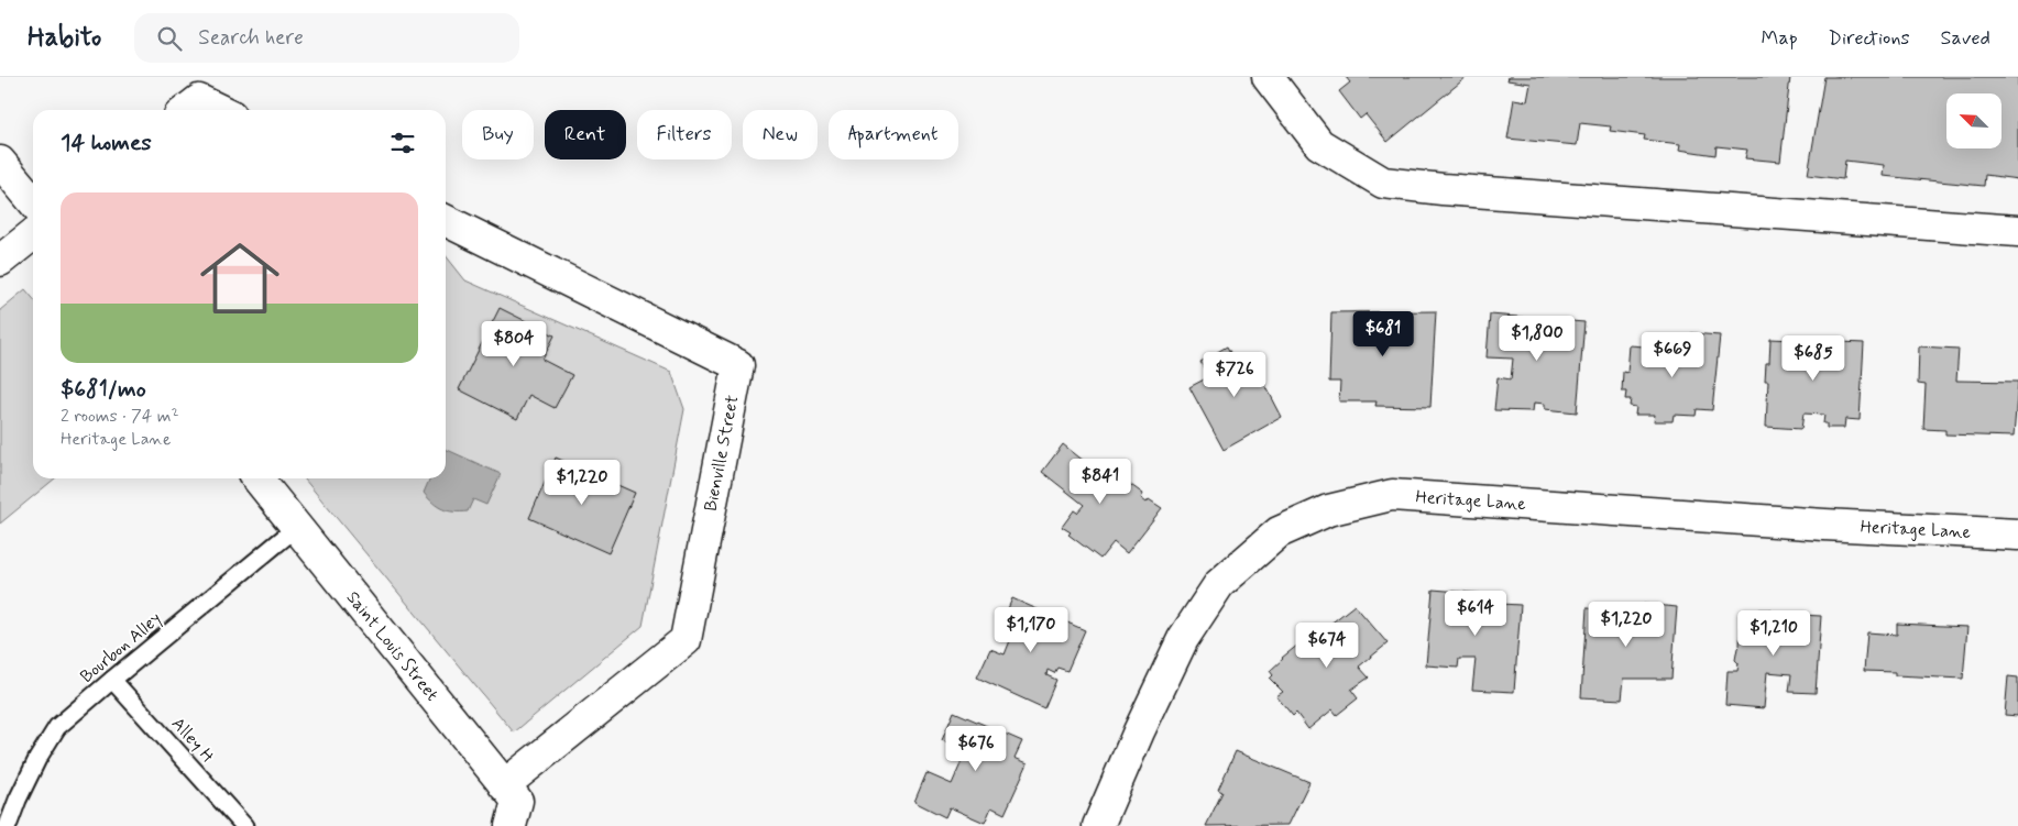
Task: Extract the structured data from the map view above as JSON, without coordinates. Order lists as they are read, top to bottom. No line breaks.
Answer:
{"streets":{"street":["Bienville Street","Heritage Lane","Saint Louis Street"],"lane":["Bourbon Alley","Alley H"]},"crossings":[["Bienville Street","Saint Louis Street"],["Saint Louis Street","Bourbon Alley"],["Bourbon Alley","Alley H"]],"north":"top left","page":{"header":"Habito","search":"Search here","nav":["Map","Directions","Saved"],"chip":["Buy","Rent","Filters","New","Apartment"],"heading":"14 homes","list":[{"name":"$681/mo","note":"2 rooms · 74 m² · Heritage Lane"}],"price":["$681","$1,800","$804","$669","$685","$726","$841","$1,220","$614","$1,220","$1,170","$1,210","$674","$676"]}}
